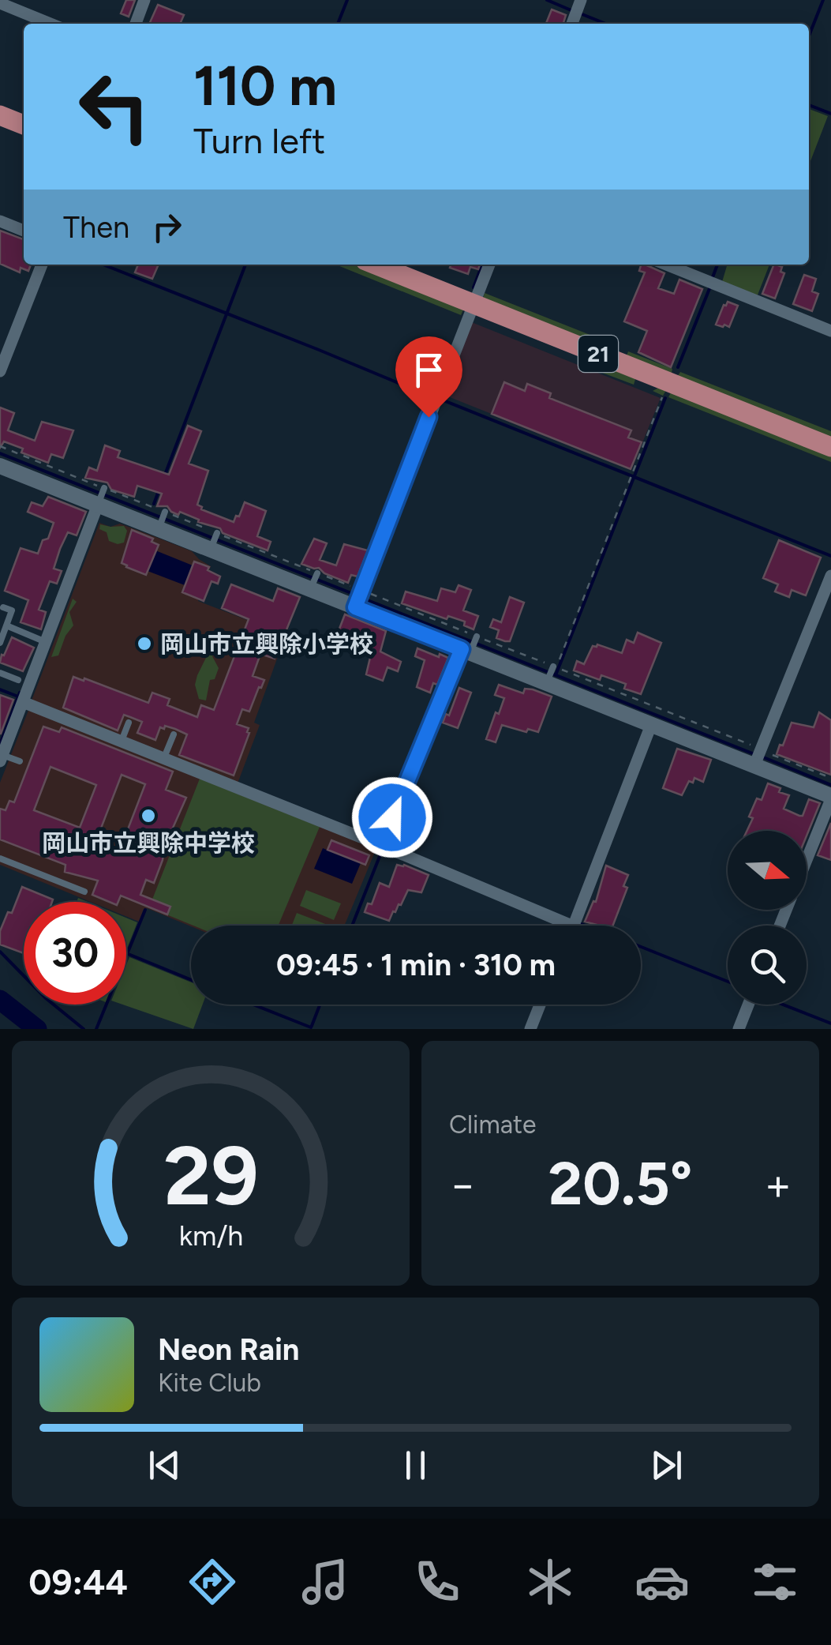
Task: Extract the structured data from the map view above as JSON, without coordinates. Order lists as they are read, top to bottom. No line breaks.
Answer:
{"streets":{"main road":["21"]},"places":["岡山市立興除小学校","岡山市立興除中学校"],"north":"right","page":{"turn":["110 m","Turn left"],"then":"Then","limit":"30","trip":"09:45 · 1 min · 310 m","tile":"Climate","heat":["−","20.5°","+"],"song":["Neon Rain","Kite Club"],"tabs":"09:44","gauge":["29","km/h"]}}
